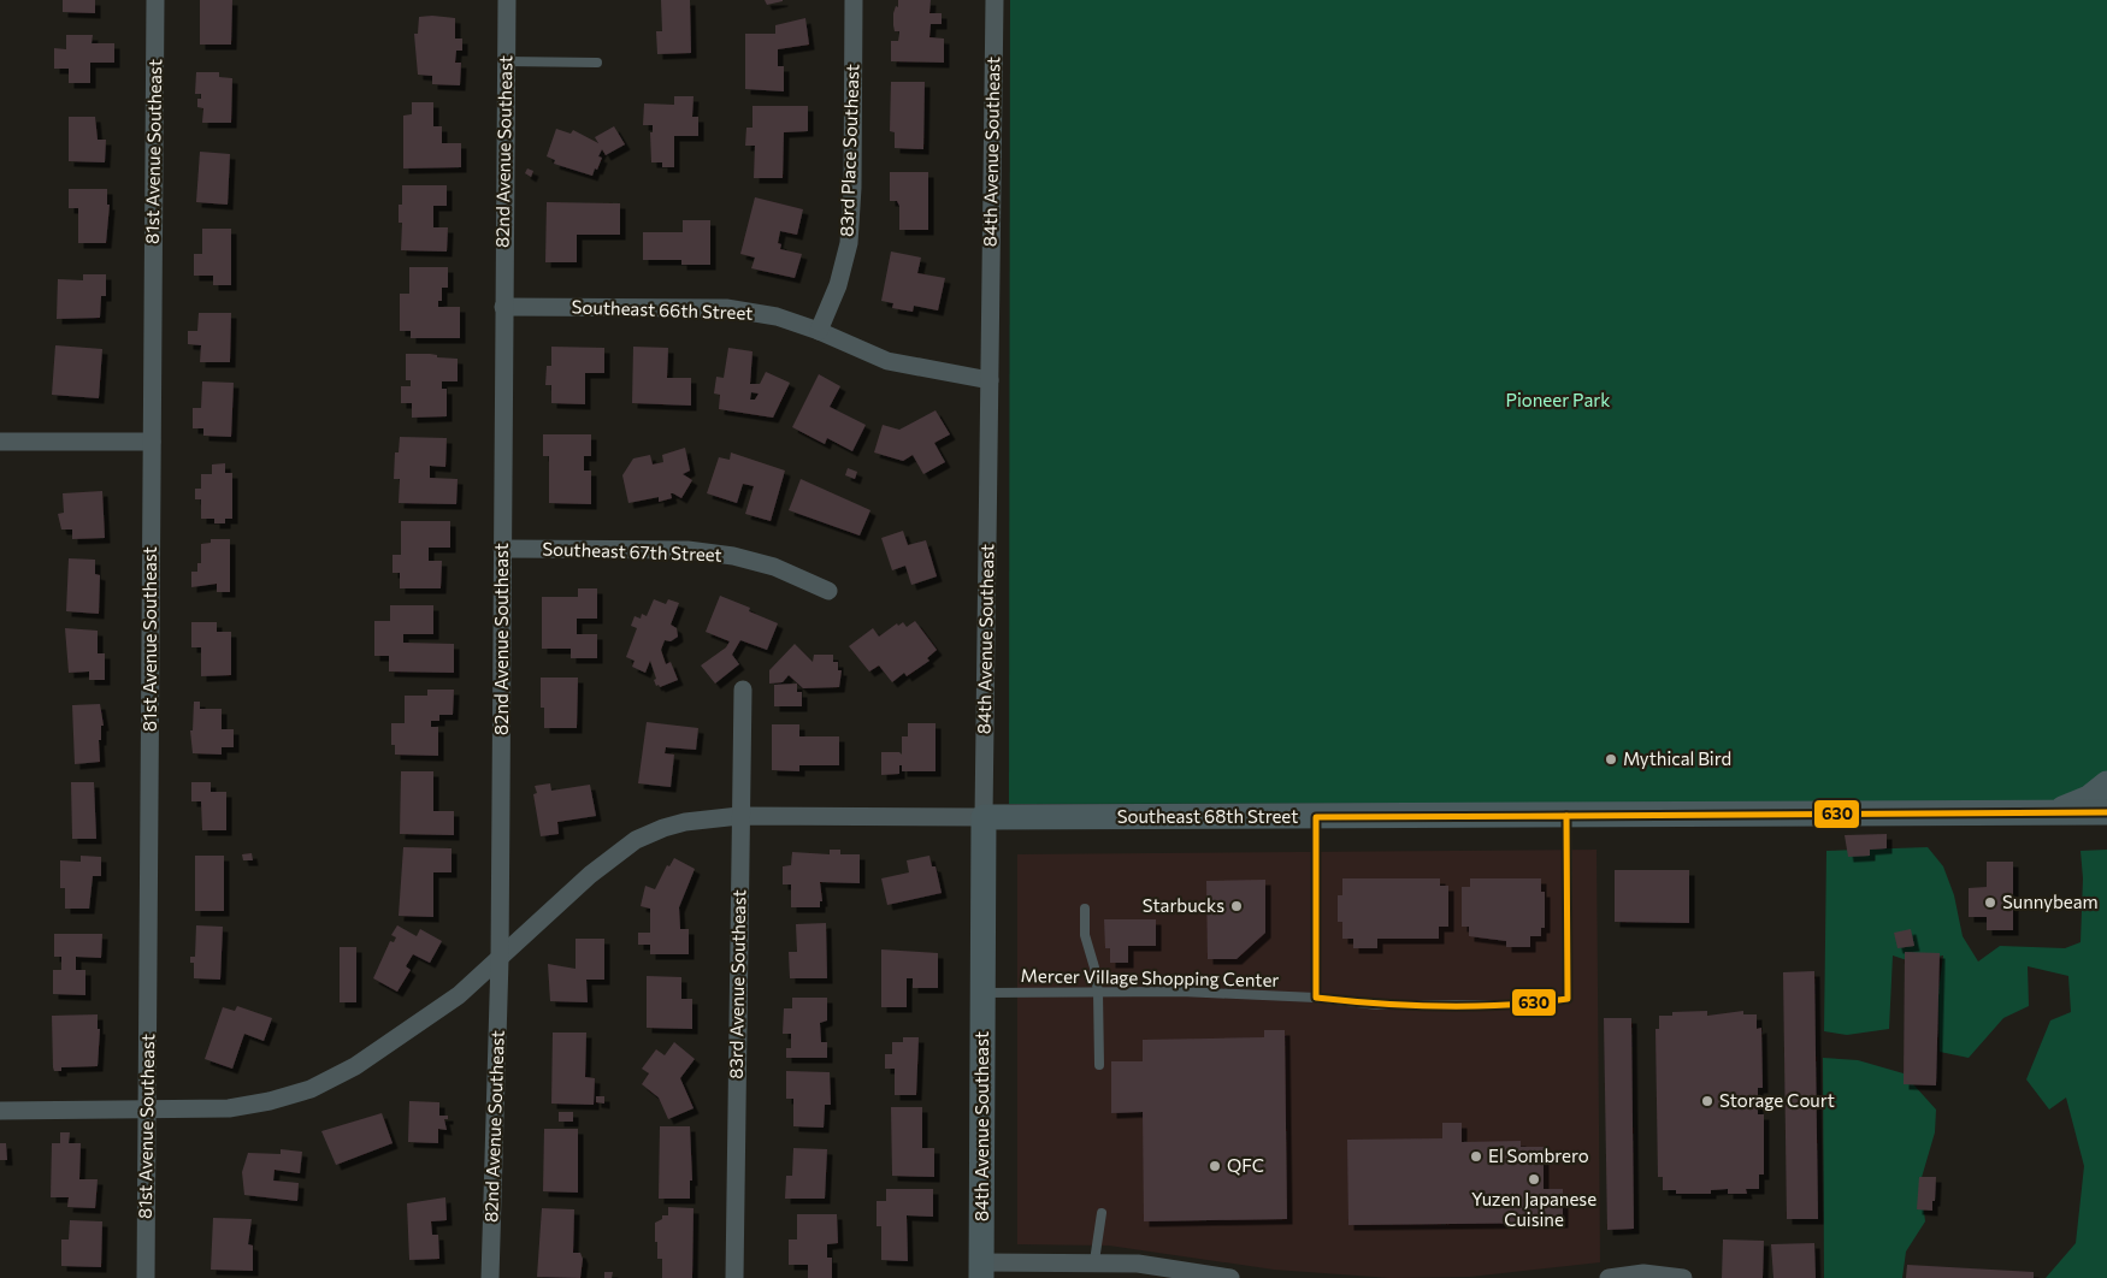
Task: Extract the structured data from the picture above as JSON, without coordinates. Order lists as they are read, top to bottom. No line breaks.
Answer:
{"streets":{"street":["83rd Place Southeast","81st Avenue Southeast","82nd Avenue Southeast","84th Avenue Southeast","Southeast 66th Street","Southeast 67th Street","Southeast 68th Street","83rd Avenue Southeast"],"lane":["Mercer Village Shopping Center"]},"crossings":[["83rd Place Southeast","Southeast 66th Street"],["81st Avenue Southeast","Southeast 68th Street"],["82nd Avenue Southeast","Southeast 66th Street"],["82nd Avenue Southeast","Southeast 67th Street"],["82nd Avenue Southeast","Southeast 68th Street"],["84th Avenue Southeast","Southeast 66th Street"],["84th Avenue Southeast","Southeast 68th Street"],["84th Avenue Southeast","Mercer Village Shopping Center"],["Southeast 68th Street","Mercer Village Shopping Center"],["Southeast 68th Street","83rd Avenue Southeast"]],"parks":["Pioneer Park"],"places":["Mythical Bird","Sunnybeam","Starbucks","Storage Court","El Sombrero","QFC","Yuzen Japanese Cuisine"],"lines":["transit line 630"]}
